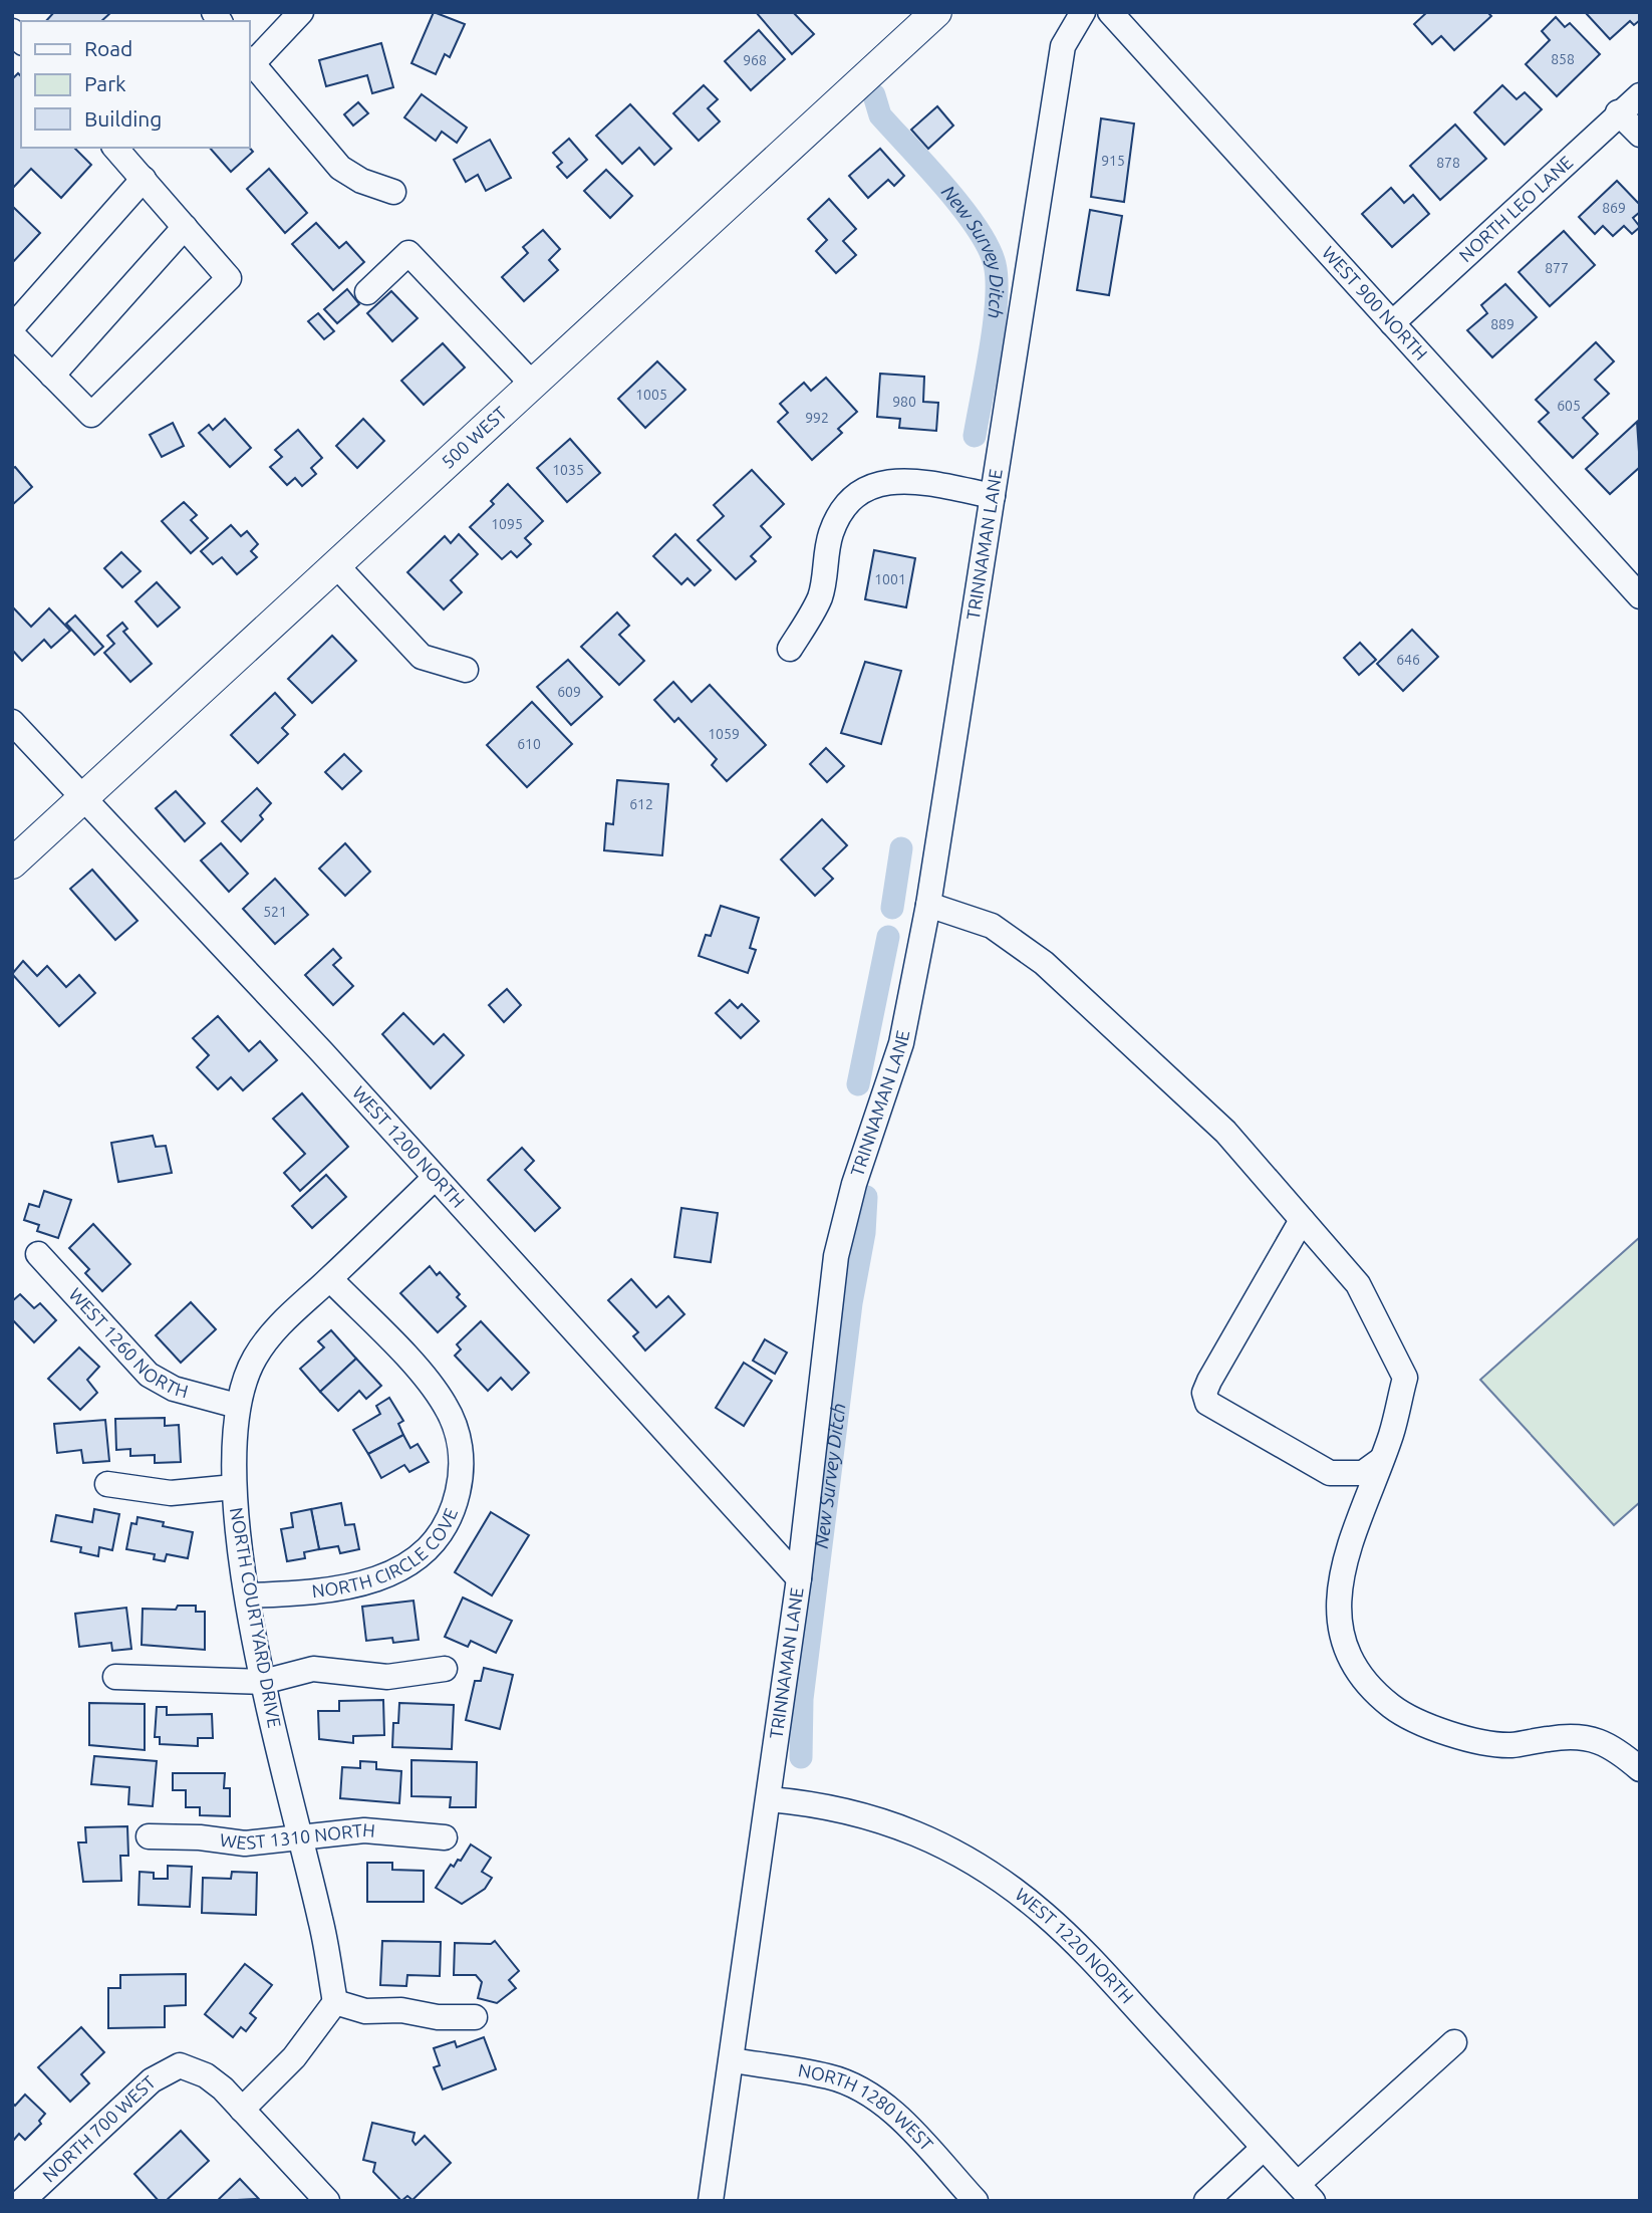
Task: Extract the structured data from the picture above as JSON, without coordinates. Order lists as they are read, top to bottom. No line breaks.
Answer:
{"streets":{"main road":["500 WEST"],"street":["NORTH LEO LANE","WEST 900 NORTH","TRINNAMAN LANE","WEST 1200 NORTH","WEST 1260 NORTH","NORTH CIRCLE COVE","NORTH COURTYARD DRIVE","WEST 1310 NORTH","WEST 1220 NORTH","NORTH 1280 WEST","NORTH 700 WEST"]},"crossings":[["NORTH LEO LANE","WEST 900 NORTH"],["500 WEST","WEST 1200 NORTH"],["TRINNAMAN LANE","WEST 1200 NORTH"],["TRINNAMAN LANE","WEST 1220 NORTH"],["TRINNAMAN LANE","NORTH 1280 WEST"],["WEST 1200 NORTH","NORTH COURTYARD DRIVE"],["WEST 1260 NORTH","NORTH COURTYARD DRIVE"],["NORTH CIRCLE COVE","NORTH COURTYARD DRIVE"],["NORTH COURTYARD DRIVE","WEST 1310 NORTH"]],"water":["New Survey Ditch"],"house_numbers":["858","968","915","878","869","877","889","1005","980","605","992","1035","1095","1001","646","609","1059","610","612","521"],"legend":["Road","Park","Building"]}
